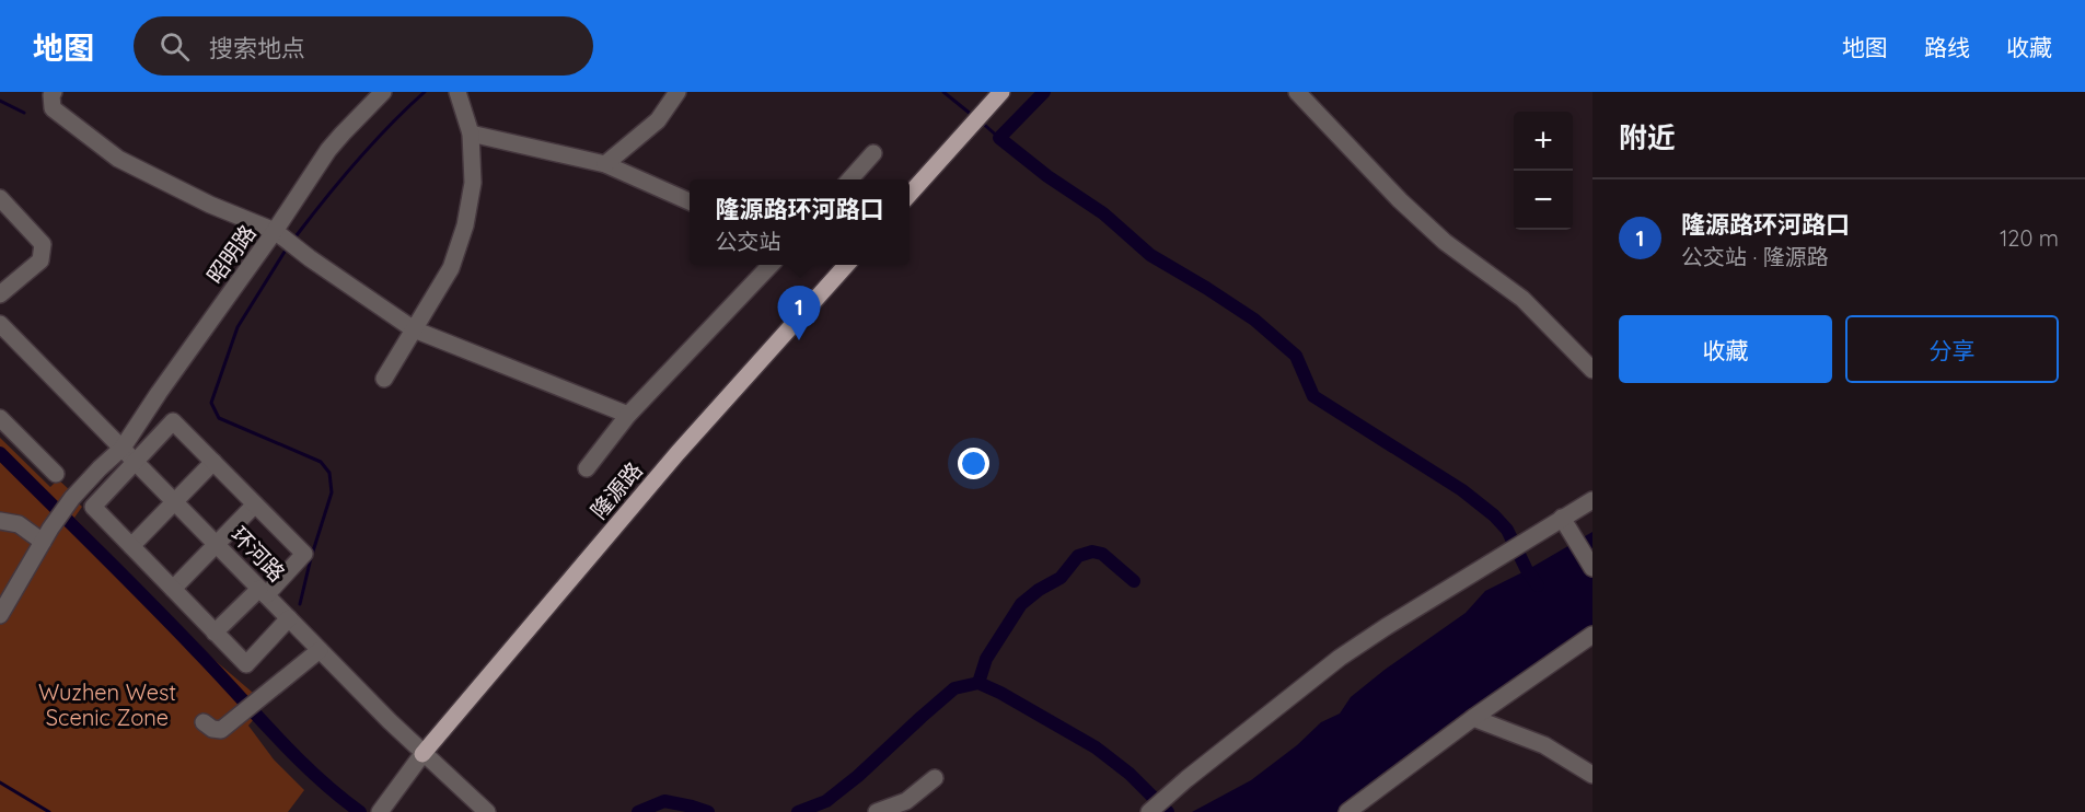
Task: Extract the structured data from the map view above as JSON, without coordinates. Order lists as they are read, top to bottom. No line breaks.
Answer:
{"streets":{"main road":["隆源路"],"street":["昭明路","环河路"]},"crossings":[["昭明路","环河路"],["隆源路","环河路"]],"parks":["Wuzhen West Scenic Zone"],"page":{"header":"地图","search":"搜索地点","nav":["地图","路线","收藏"],"heading":"附近","map_buttons":["+","−"],"list":[{"mark":"1","name":"隆源路环河路口","note":"公交站 · 隆源路","value":"120 m"}],"popup":["隆源路环河路口","公交站"],"pins":"1","buttons":["收藏","分享"]}}
